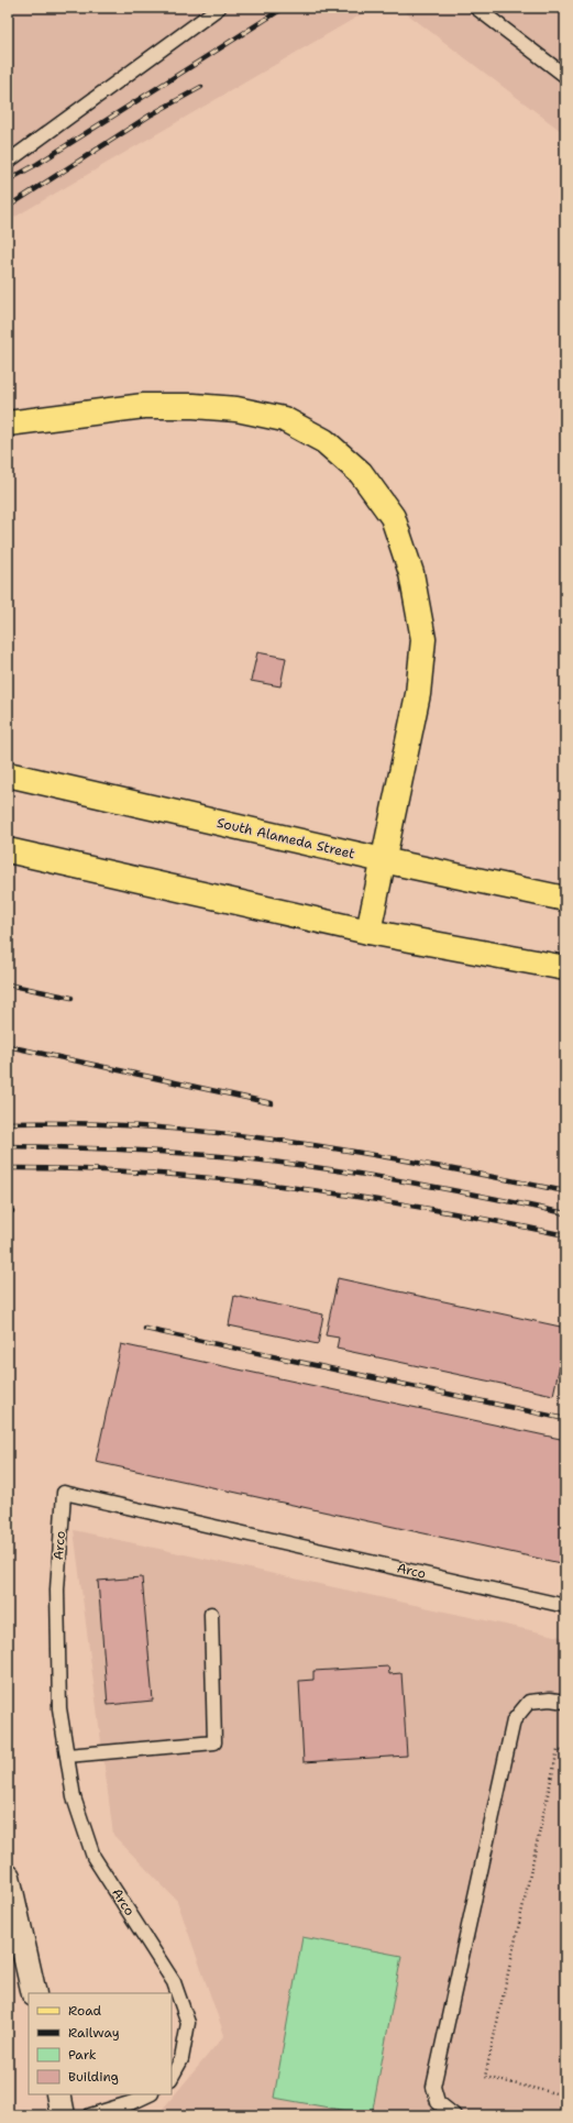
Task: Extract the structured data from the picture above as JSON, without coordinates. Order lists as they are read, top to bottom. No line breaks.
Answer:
{"streets":{"main road":["South Alameda Street"],"lane":["Arco"]},"legend":["Road","Railway","Park","Building"]}
